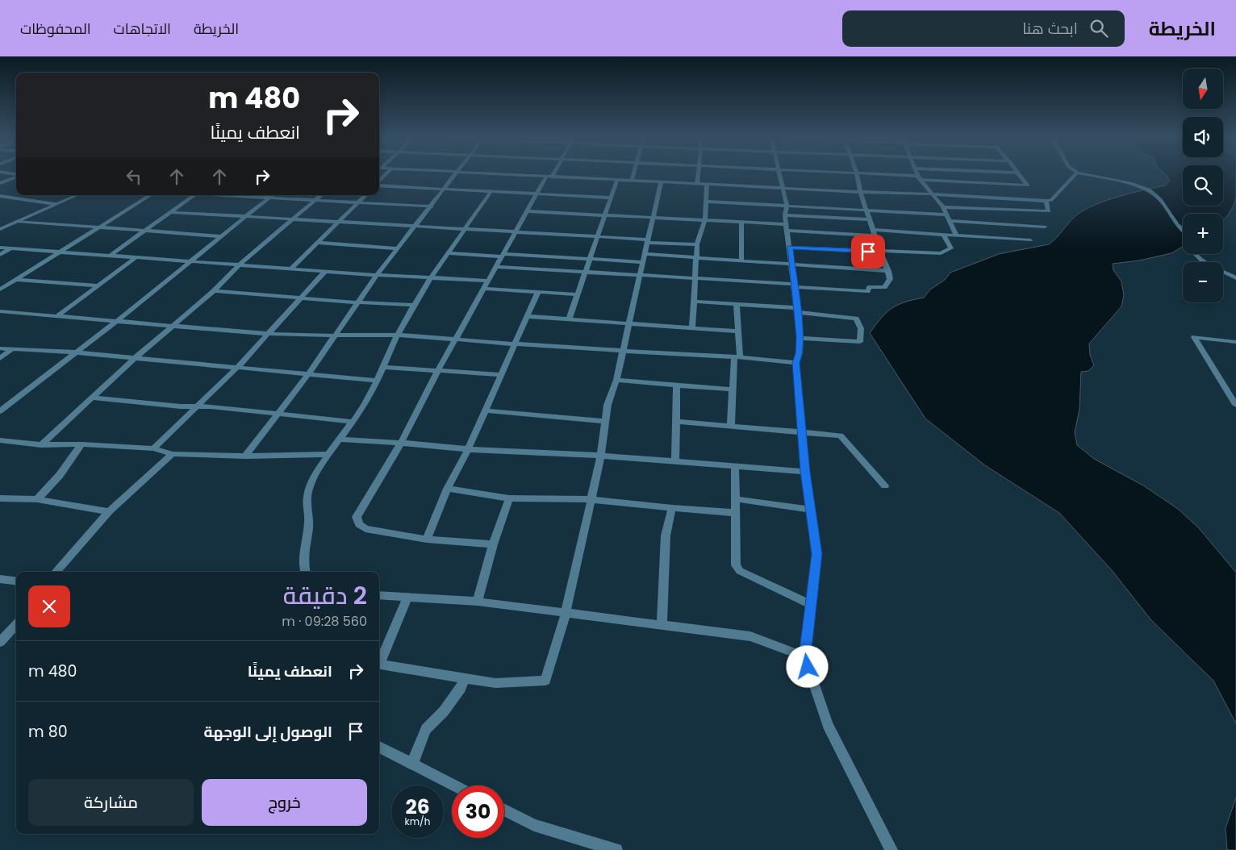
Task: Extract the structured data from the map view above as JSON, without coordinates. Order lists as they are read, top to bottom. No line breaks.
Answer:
{"north":"bottom","page":{"header":"الخريطة","search":"ابحث هنا","nav":["الخريطة","الاتجاهات","المحفوظات"],"map_buttons":["+","−"],"turn":["480 m","انعطف يمينًا"],"heading":["2 دقيقة","560 m · 09:28"],"list":[{"name":"انعطف يمينًا","value":"480 m"},{"name":"الوصول إلى الوجهة","value":"80 m"}],"buttons":["خروج","مشاركة"],"speed":"26 km/h","limit":"30"}}
